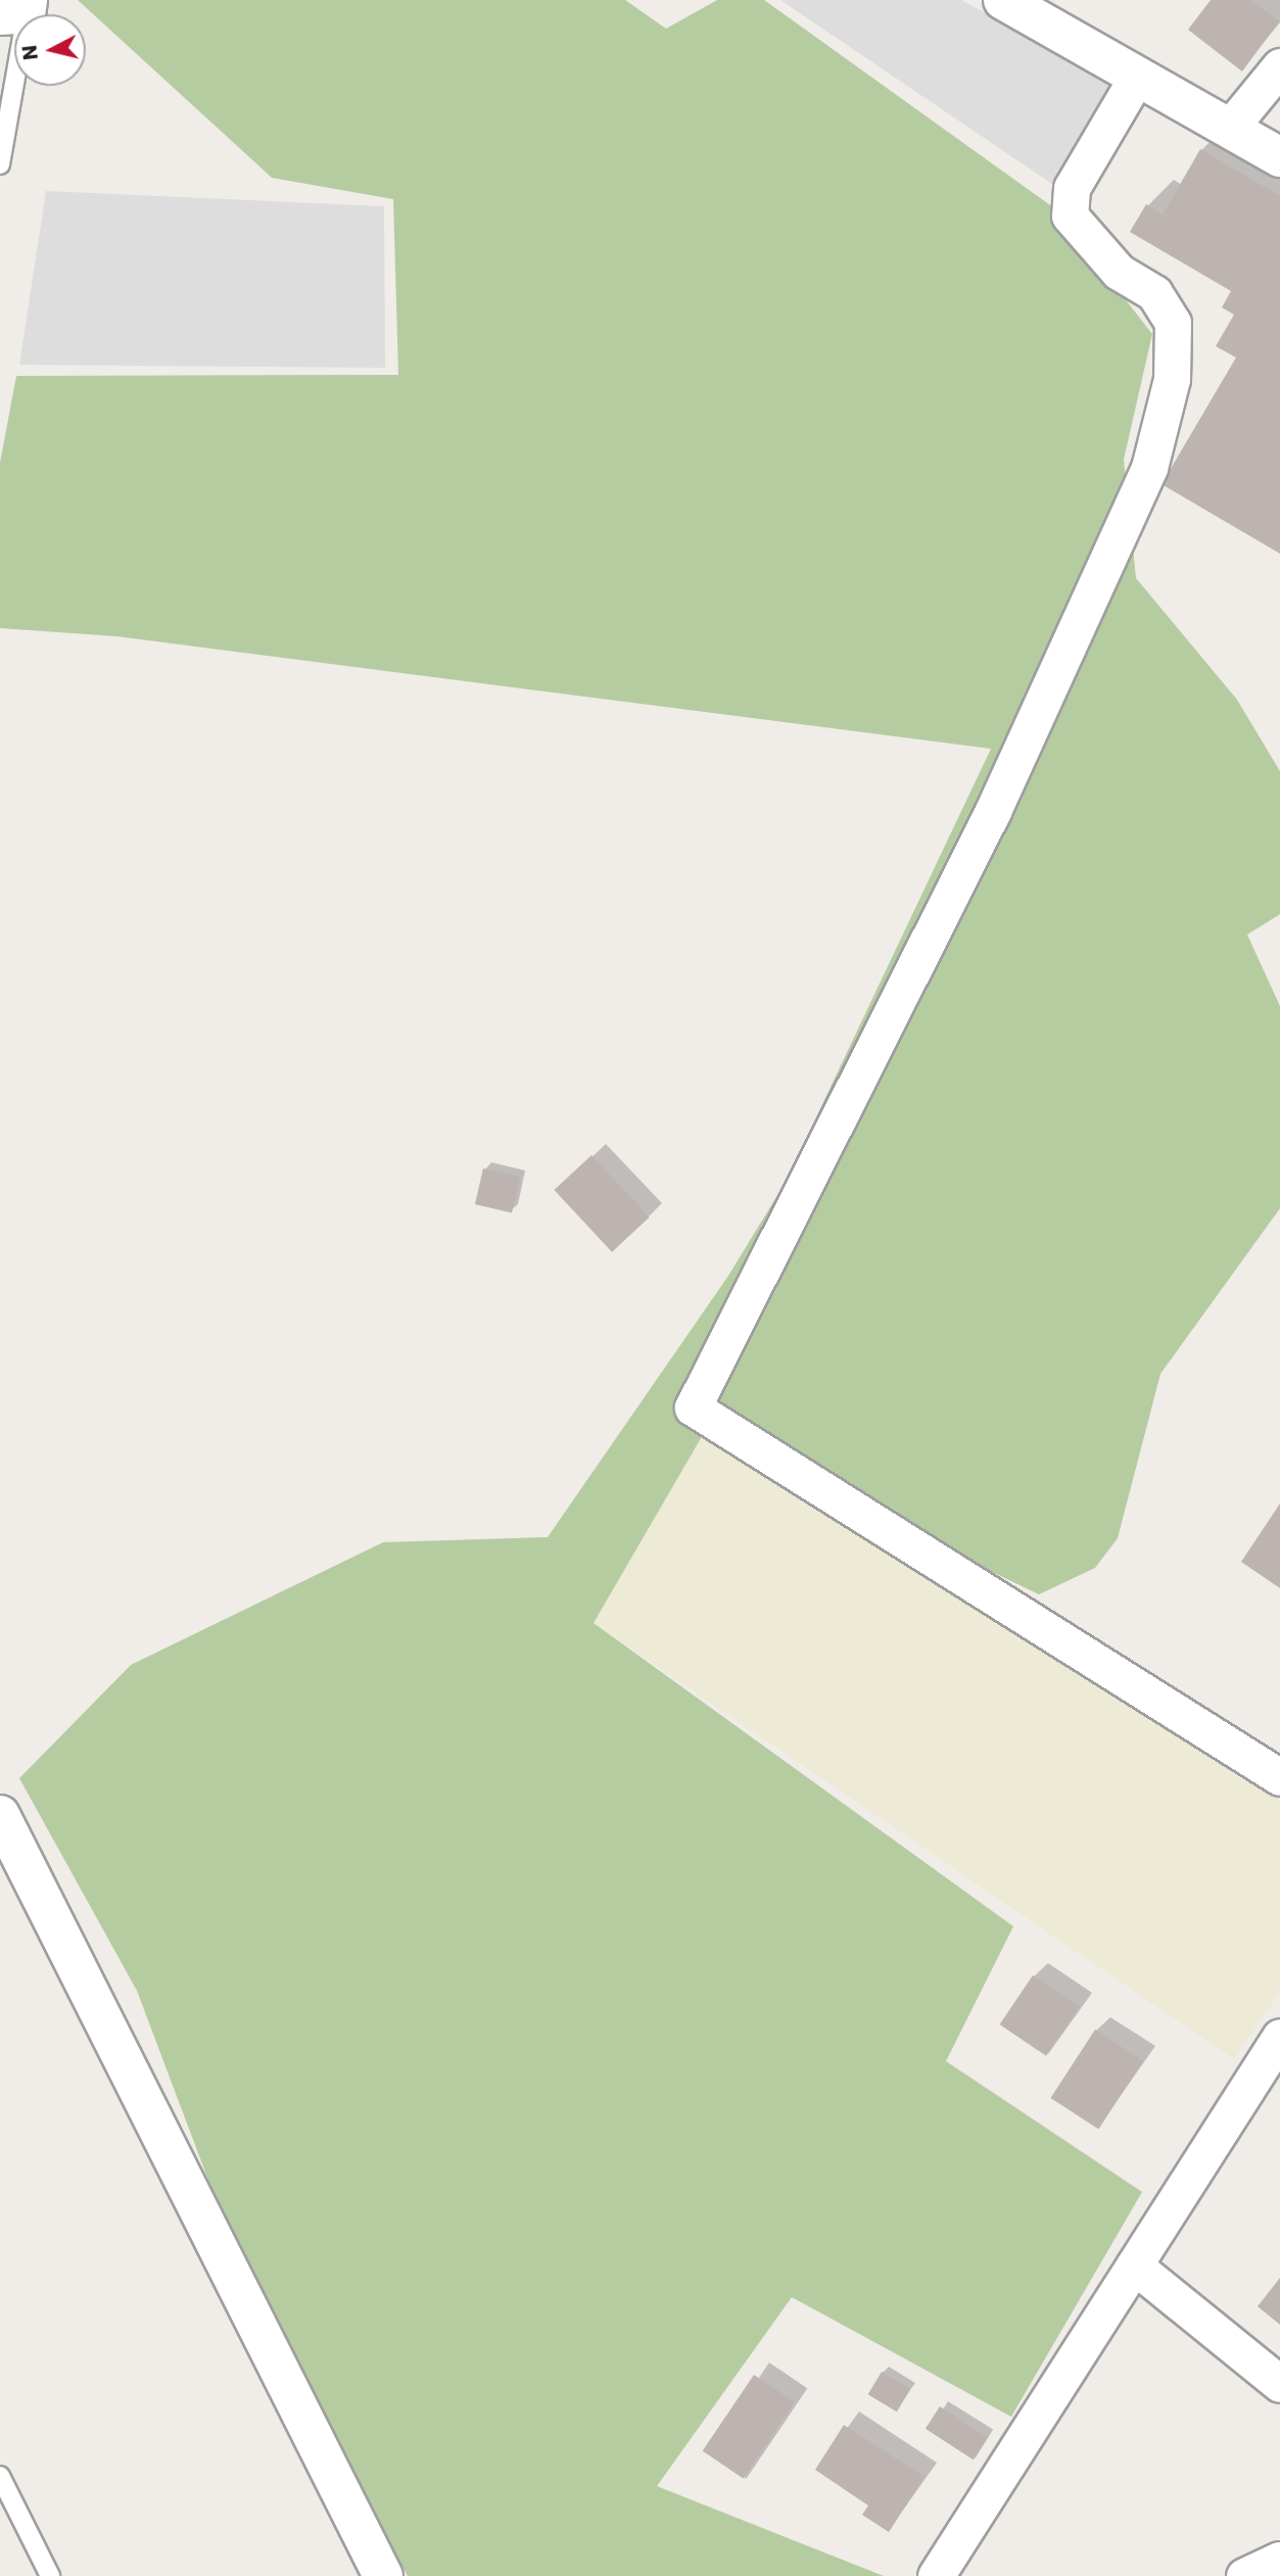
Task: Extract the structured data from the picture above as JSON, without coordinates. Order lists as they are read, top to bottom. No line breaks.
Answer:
{"north":"left"}
